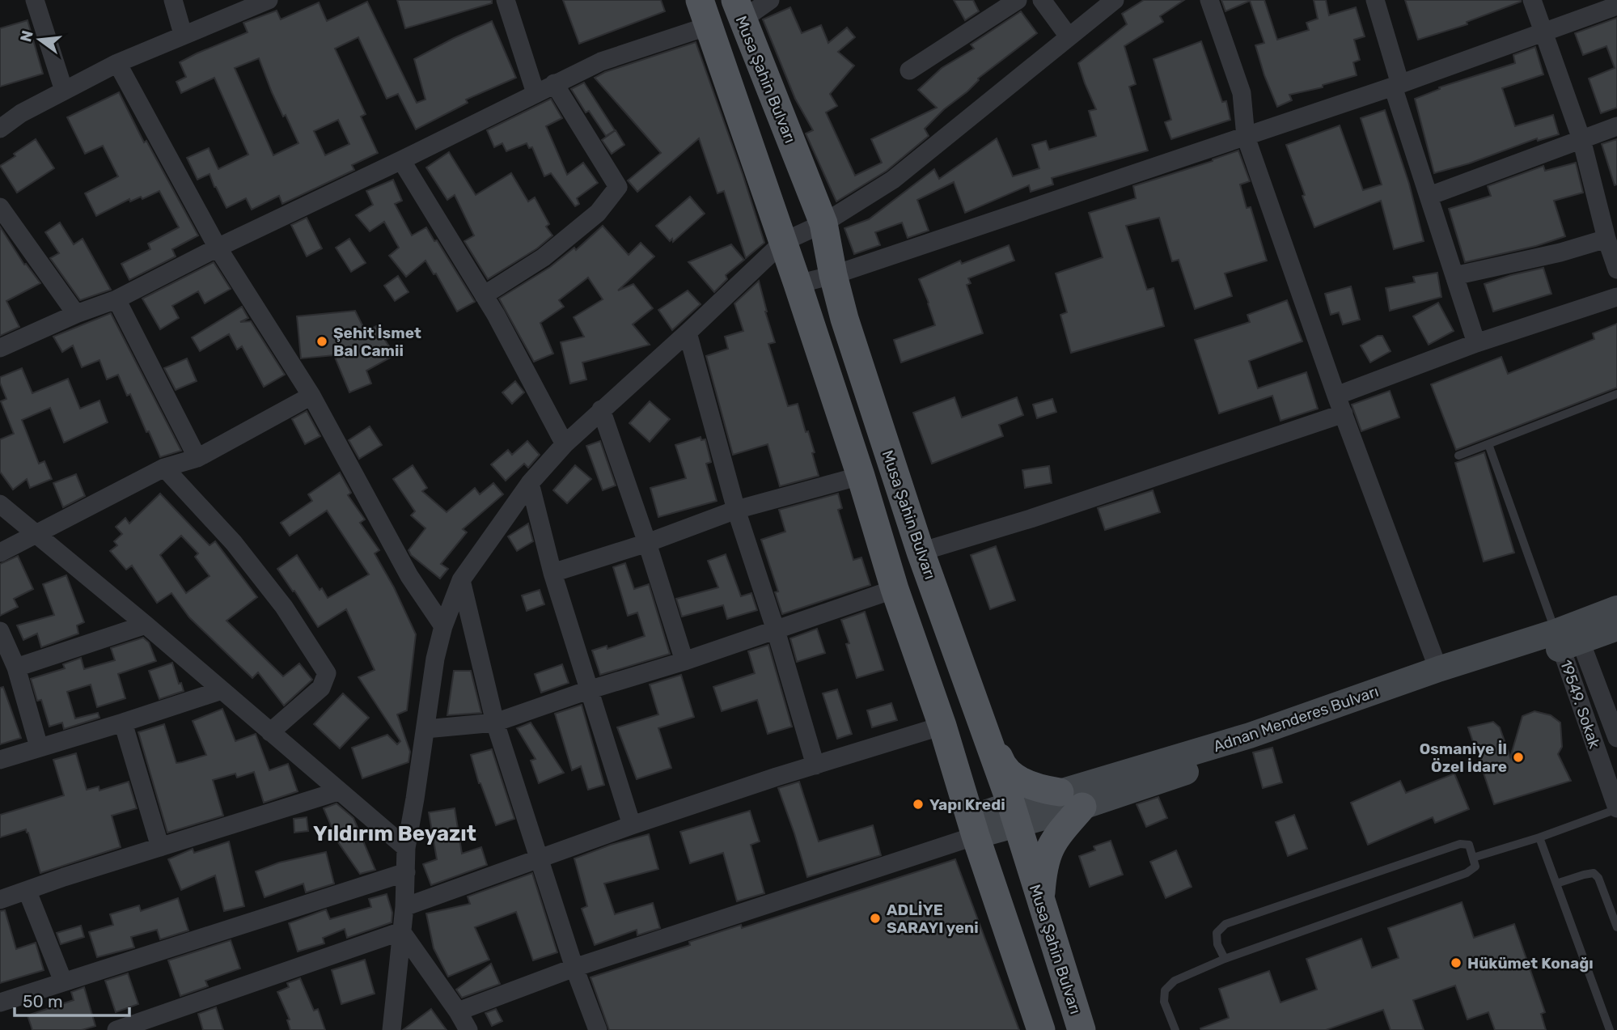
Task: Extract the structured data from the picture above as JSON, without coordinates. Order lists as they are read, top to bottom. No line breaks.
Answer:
{"streets":{"main road":["Musa Şahin Bulvarı","Adnan Menderes Bulvarı"],"street":["19549. Sokak"]},"crossings":[["Musa Şahin Bulvarı","Adnan Menderes Bulvarı"],["19549. Sokak","Adnan Menderes Bulvarı"]],"districts":["Yıldırım Beyazıt"],"places":["Şehit İsmet Bal Camii","Osmaniye İl Özel İdare","Yapı Kredi","ADLİYE SARAYI yeni","Hükümet Konağı"],"scale_bar":"50 m","north":"left"}
